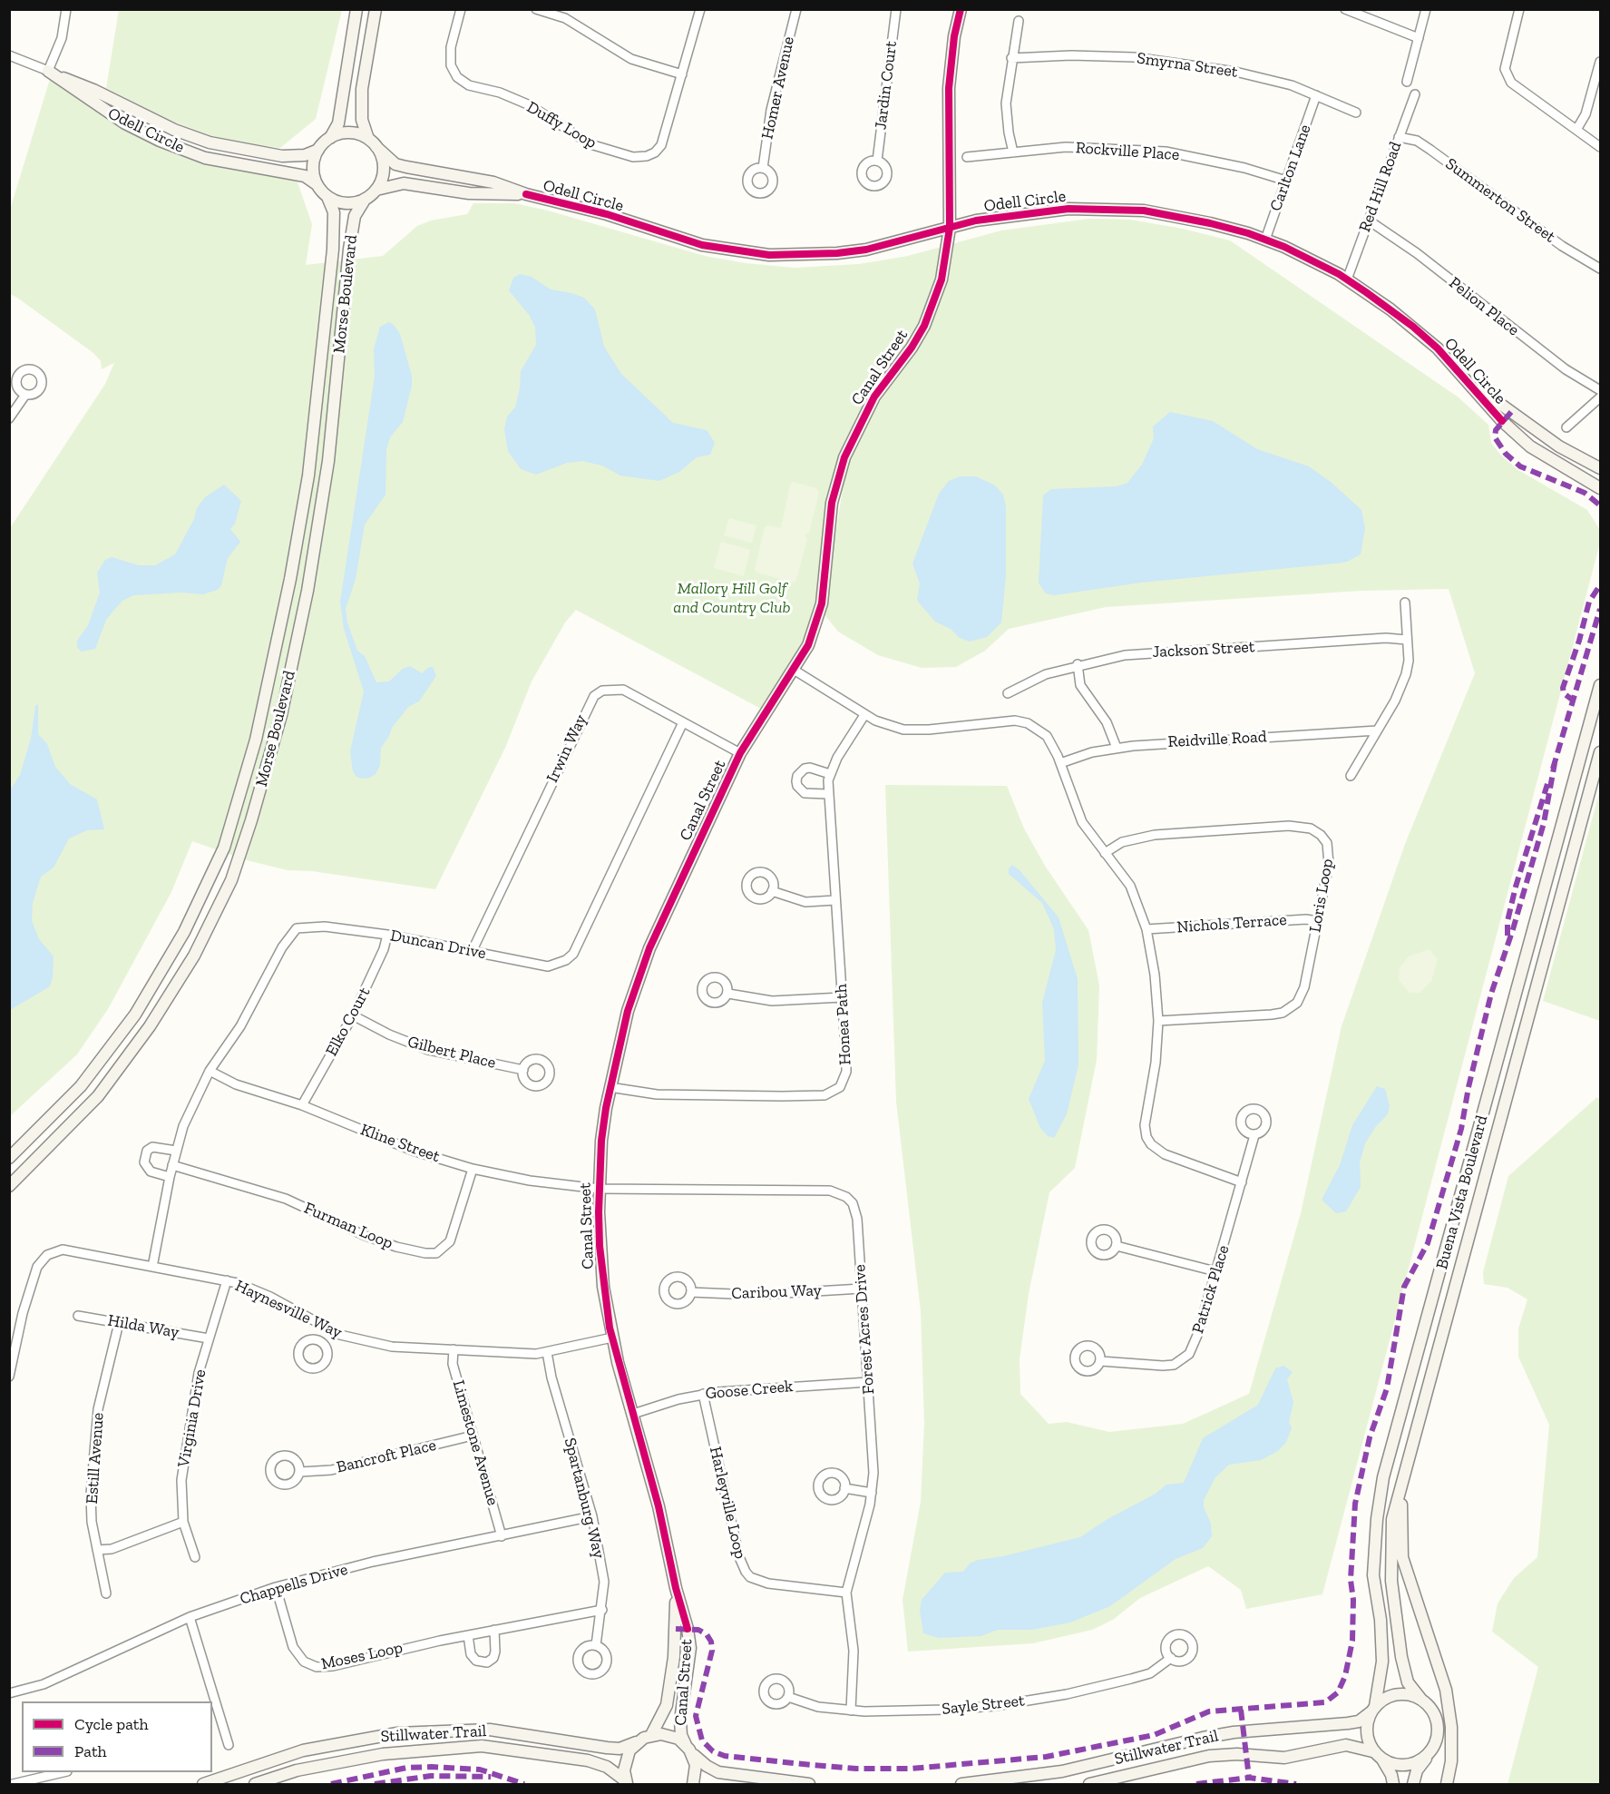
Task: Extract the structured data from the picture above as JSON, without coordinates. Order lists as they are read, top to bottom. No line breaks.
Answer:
{"streets":{"main road":["Odell Circle","Morse Boulevard","Canal Street","Buena Vista Boulevard","Stillwater Trail"],"street":["Smyrna Street","Jardin Court","Homer Avenue","Duffy Loop","Rockville Place","Carlton Lane","Red Hill Road","Summerton Street","Pelion Place","Jackson Street","Reidville Road","Irwin Way","Loris Loop","Nichols Terrace","Duncan Drive","Elko Court","Honea Path","Gilbert Place","Kline Street","Furman Loop","Patrick Place","Caribou Way","Haynesville Way","Hilda Way","Forest Acres Drive","Goose Creek","Virginia Drive","Limestone Avenue","Bancroft Place","Estill Avenue","Spartanburg Way","Harleyville Loop","Chappells Drive","Moses Loop","Sayle Street"]},"crossings":[["Smyrna Street","Carlton Lane"],["Odell Circle","Carlton Lane"],["Odell Circle","Red Hill Road"],["Odell Circle","Morse Boulevard"],["Odell Circle","Canal Street"],["Rockville Place","Carlton Lane"],["Red Hill Road","Summerton Street"],["Red Hill Road","Pelion Place"],["Canal Street","Irwin Way"],["Canal Street","Honea Path"],["Canal Street","Kline Street"],["Canal Street","Haynesville Way"],["Canal Street","Forest Acres Drive"],["Canal Street","Goose Creek"],["Canal Street","Stillwater Trail"],["Irwin Way","Duncan Drive"],["Loris Loop","Nichols Terrace"],["Duncan Drive","Elko Court"],["Duncan Drive","Kline Street"],["Duncan Drive","Furman Loop"],["Duncan Drive","Haynesville Way"],["Elko Court","Gilbert Place"],["Elko Court","Kline Street"],["Kline Street","Furman Loop"],["Kline Street","Forest Acres Drive"],["Buena Vista Boulevard","Stillwater Trail"],["Caribou Way","Forest Acres Drive"],["Haynesville Way","Virginia Drive"],["Haynesville Way","Limestone Avenue"],["Haynesville Way","Spartanburg Way"],["Hilda Way","Virginia Drive"],["Hilda Way","Estill Avenue"],["Forest Acres Drive","Goose Creek"],["Forest Acres Drive","Harleyville Loop"],["Forest Acres Drive","Sayle Street"],["Goose Creek","Harleyville Loop"],["Limestone Avenue","Bancroft Place"],["Limestone Avenue","Chappells Drive"],["Spartanburg Way","Chappells Drive"],["Spartanburg Way","Moses Loop"],["Chappells Drive","Moses Loop"]],"parks":["Mallory Hill Golf and Country Club"],"legend":["Cycle path","Path"]}
